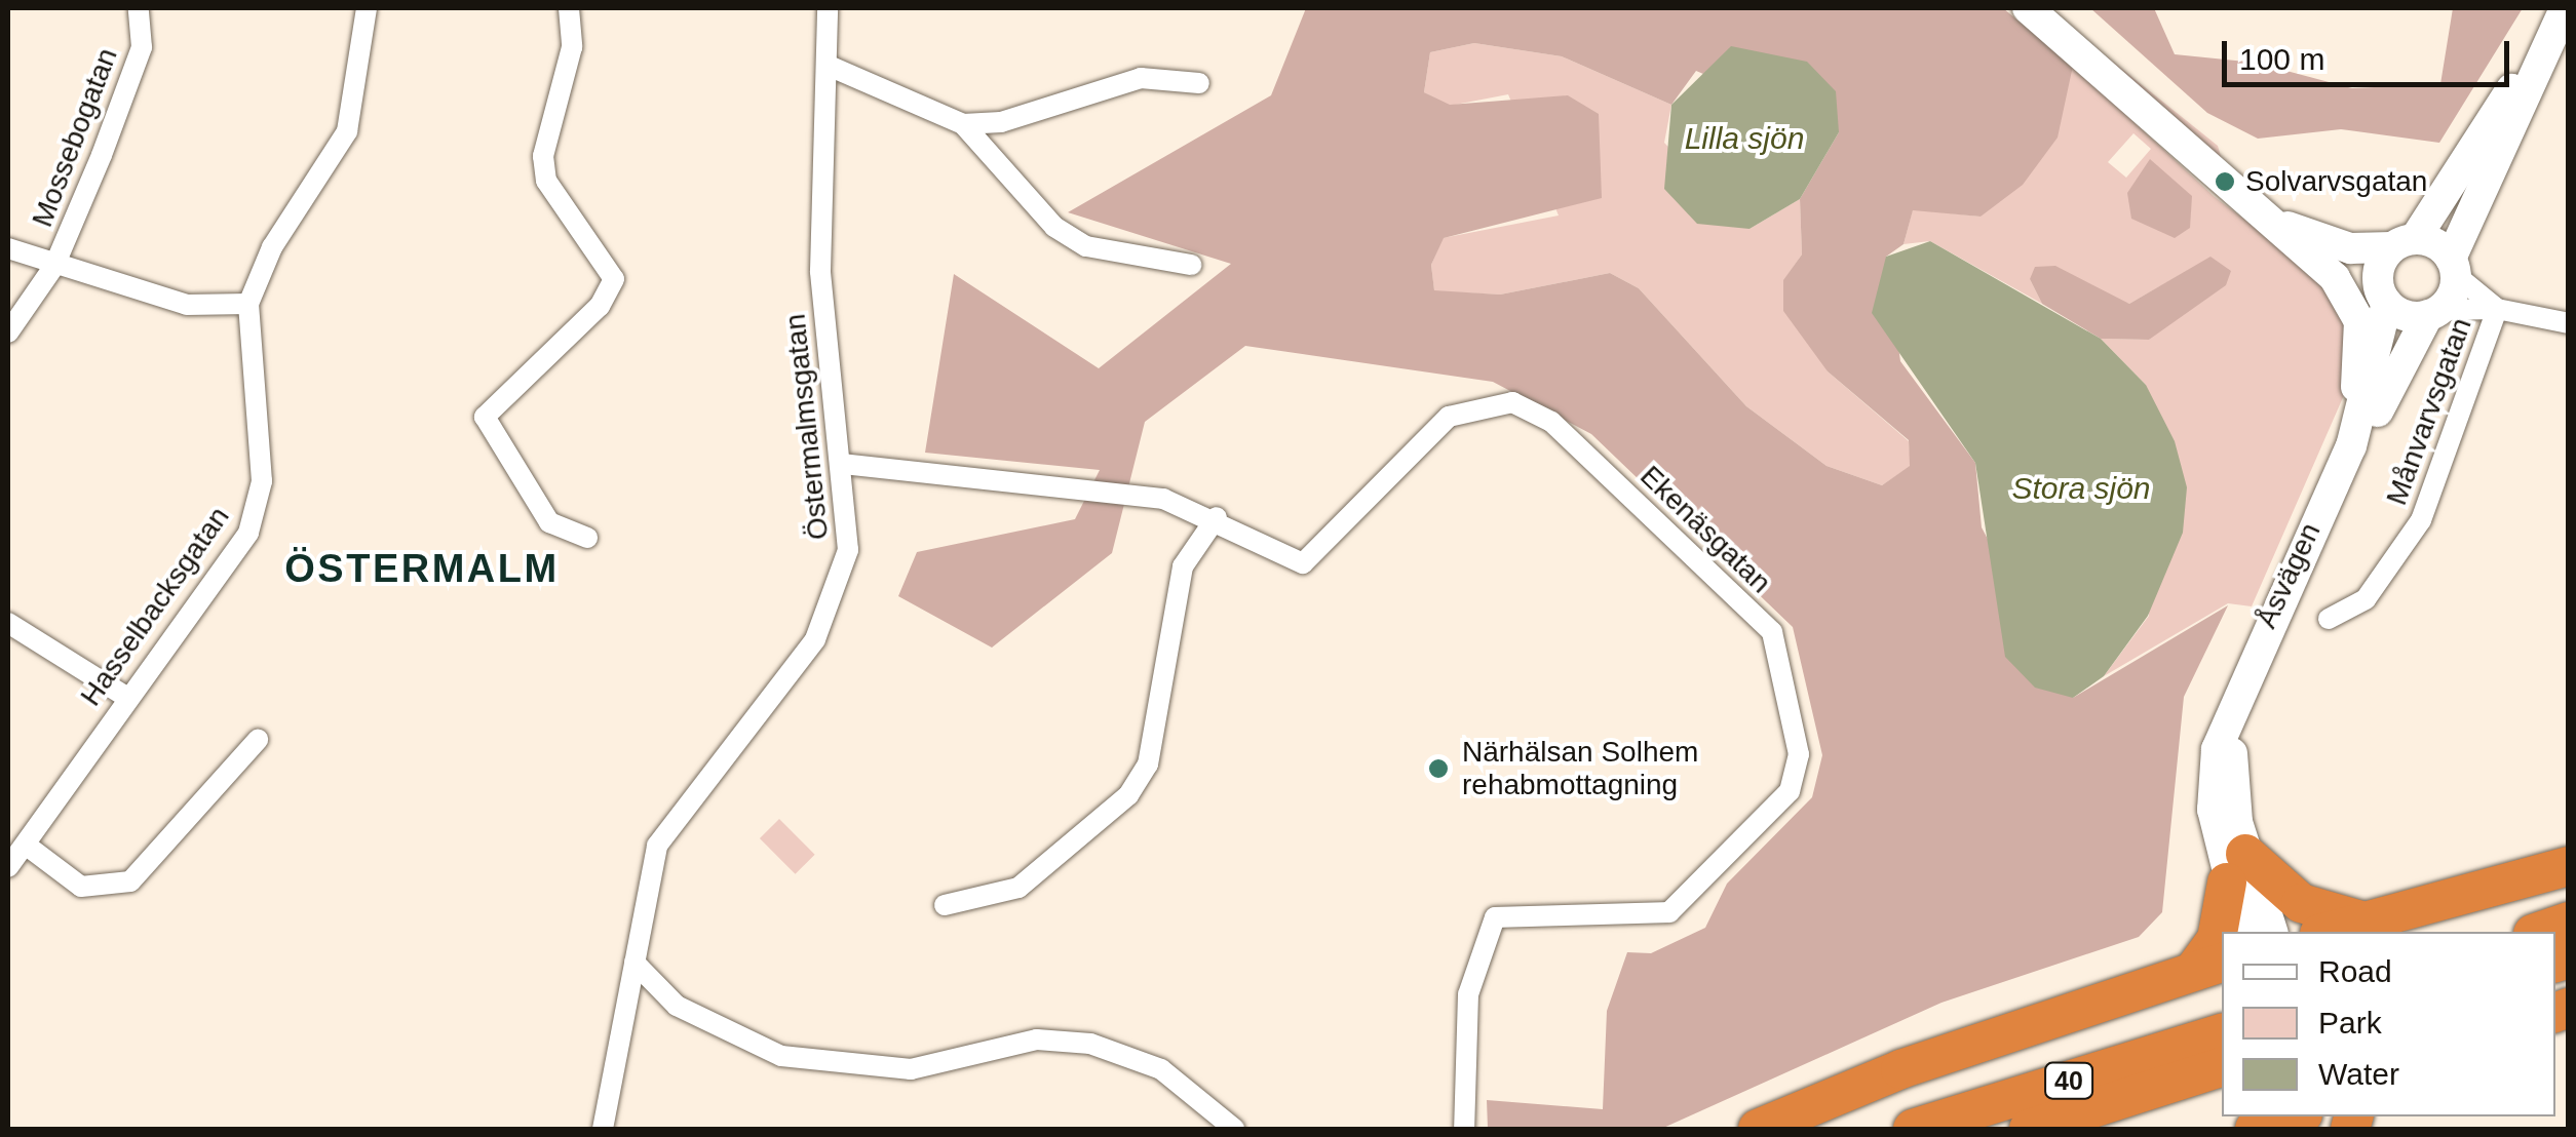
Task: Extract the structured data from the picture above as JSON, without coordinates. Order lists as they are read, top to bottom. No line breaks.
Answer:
{"streets":{"highway":["40"],"street":["Mossebogatan","Månvarvsgatan","Östermalmsgatan","Ekenäsgatan","Åsvägen","Hasselbacksgatan"]},"crossings":[["Östermalmsgatan","Ekenäsgatan"]],"districts":["ÖSTERMALM"],"water":["Lilla sjön","Stora sjön"],"places":["Solvarvsgatan","Närhälsan Solhem rehabmottagning"],"legend":["Road","Park","Water"],"scale_bar":"100 m"}
